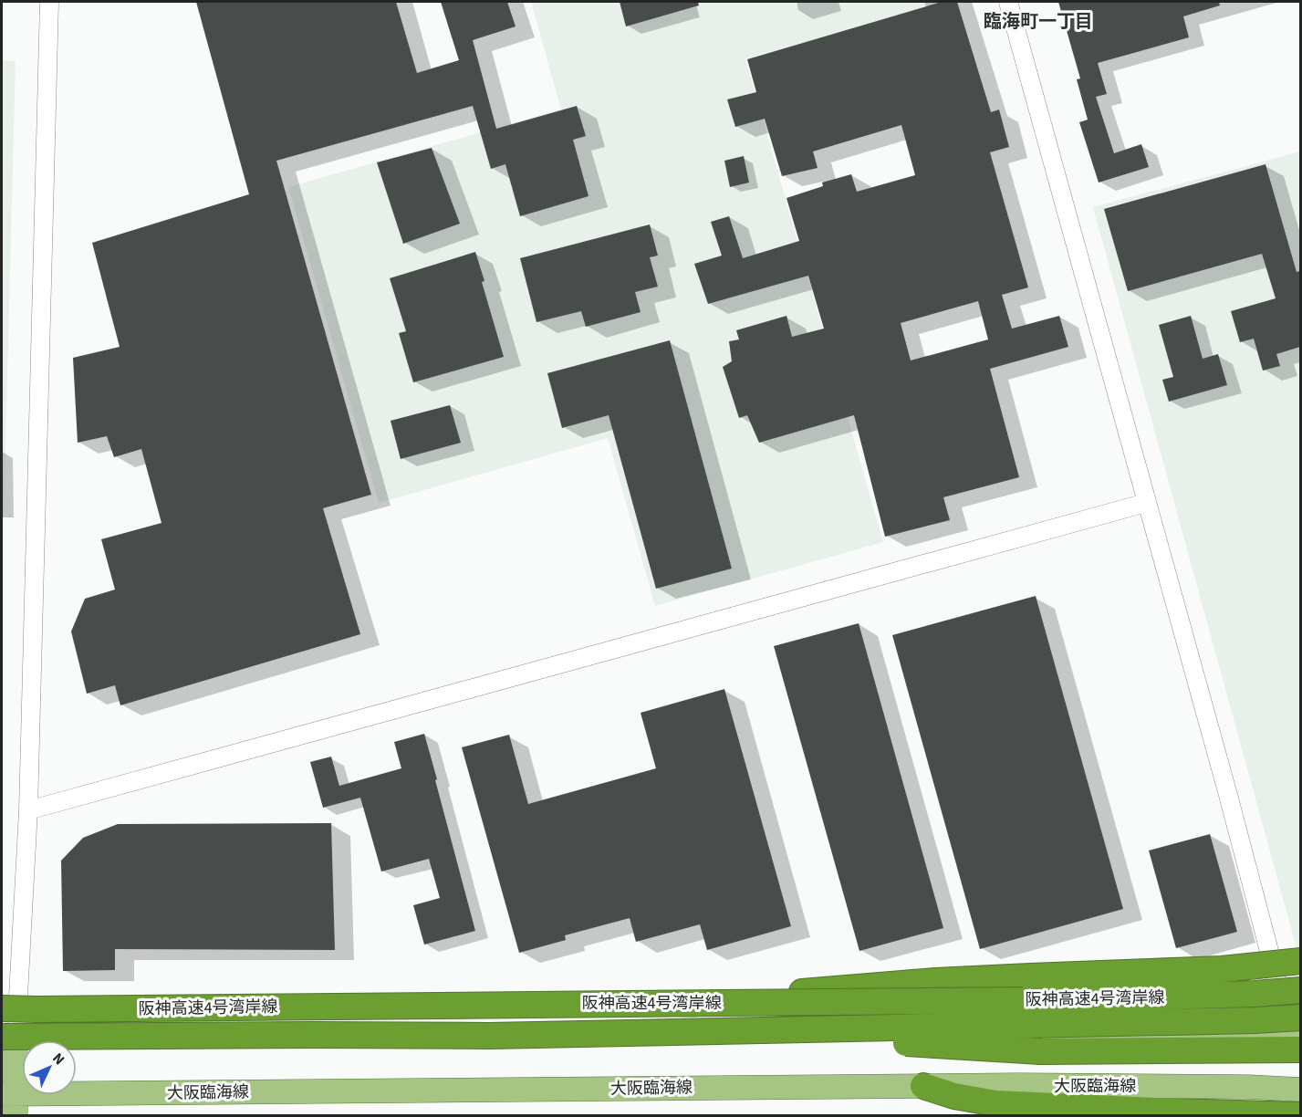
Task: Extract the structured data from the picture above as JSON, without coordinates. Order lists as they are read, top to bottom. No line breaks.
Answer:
{"streets":{"highway":["阪神高速4号湾岸線"],"main road":["大阪臨海線"]},"districts":["臨海町一丁目"],"north":"top right"}
